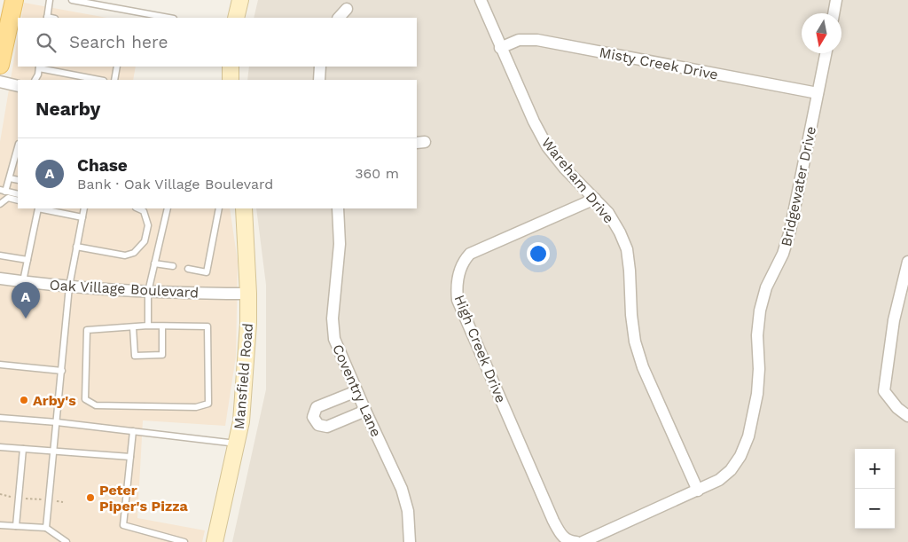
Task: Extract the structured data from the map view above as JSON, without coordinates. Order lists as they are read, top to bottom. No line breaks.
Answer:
{"streets":{"street":["Misty Creek Drive","Wareham Drive","Bridgewater Drive","Oak Village Boulevard","High Creek Drive","Mansfield Road","Coventry Lane"]},"crossings":[["Misty Creek Drive","Wareham Drive"],["Misty Creek Drive","Bridgewater Drive"],["Wareham Drive","Bridgewater Drive"],["Wareham Drive","High Creek Drive"],["Oak Village Boulevard","Mansfield Road"]],"places":["Arby's","Peter Piper's Pizza"],"north":"bottom","page":{"search":"Search here","heading":"Nearby","list":[{"mark":"A","name":"Chase","note":"Bank · Oak Village Boulevard","value":"360 m"}],"pins":"A","map_buttons":["+","−"]}}
